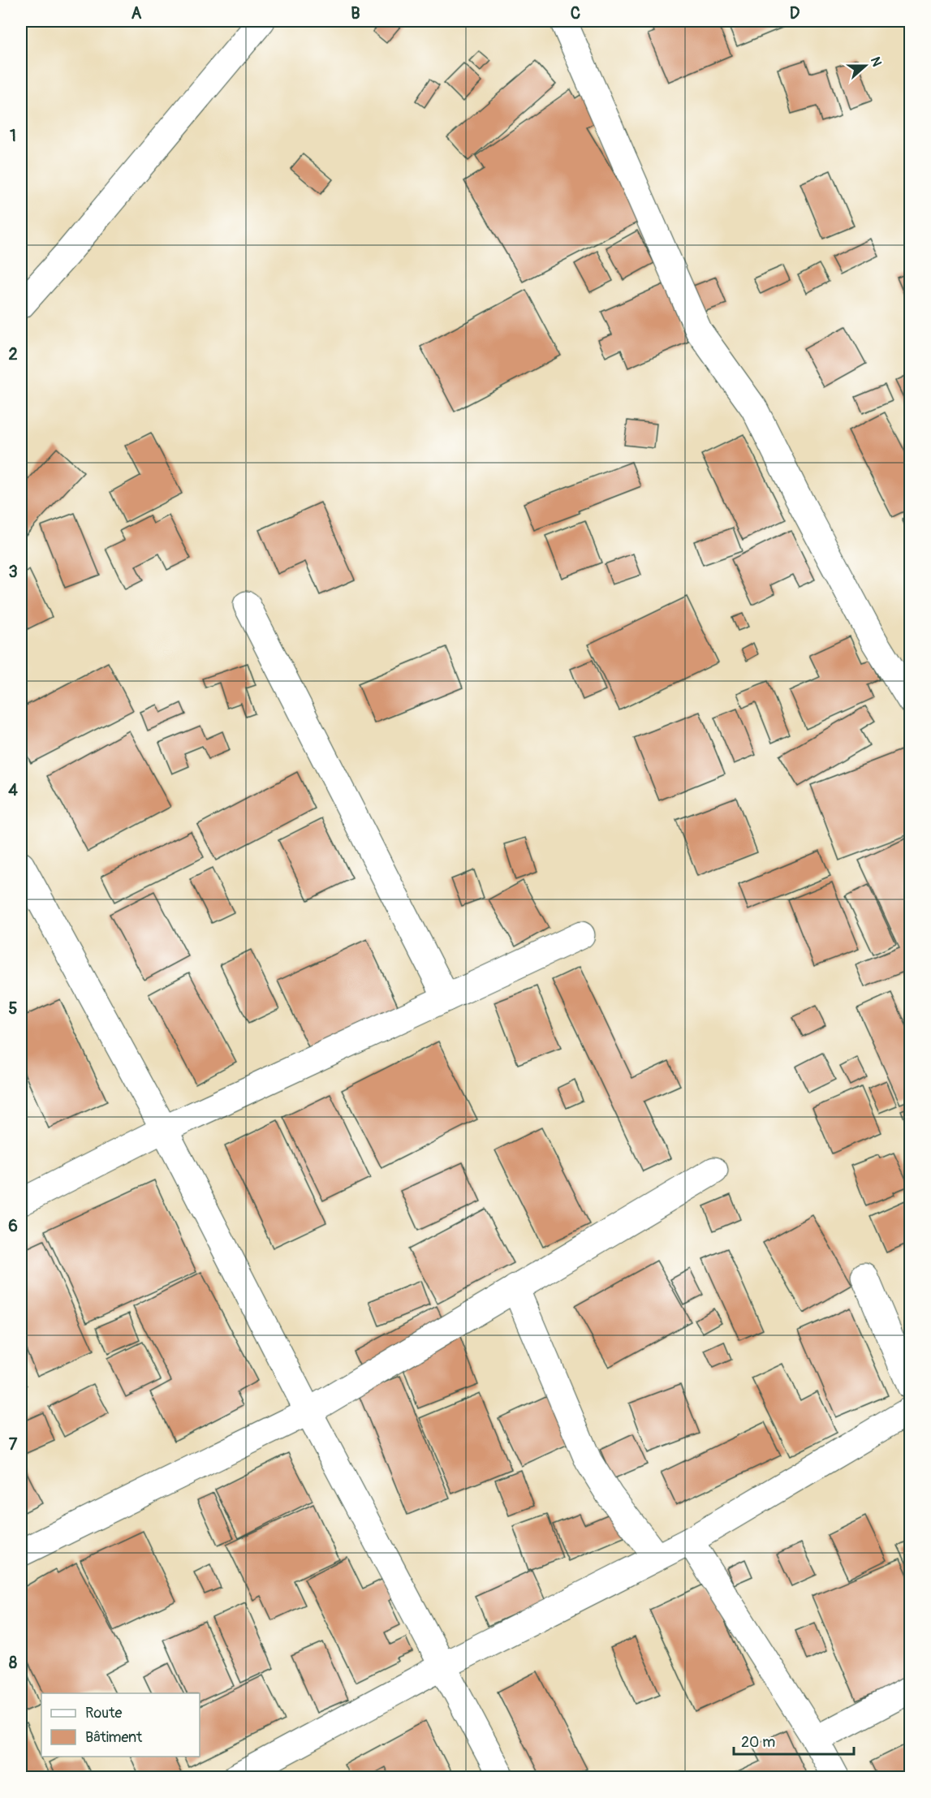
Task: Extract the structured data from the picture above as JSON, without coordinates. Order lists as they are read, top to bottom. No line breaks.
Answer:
{"legend":["Route","Bâtiment"],"scale_bar":"20 m","north":"right","grid":{"columns":["A","B","C","D"],"rows":["1","2","3","4","5","6","7","8"]}}
